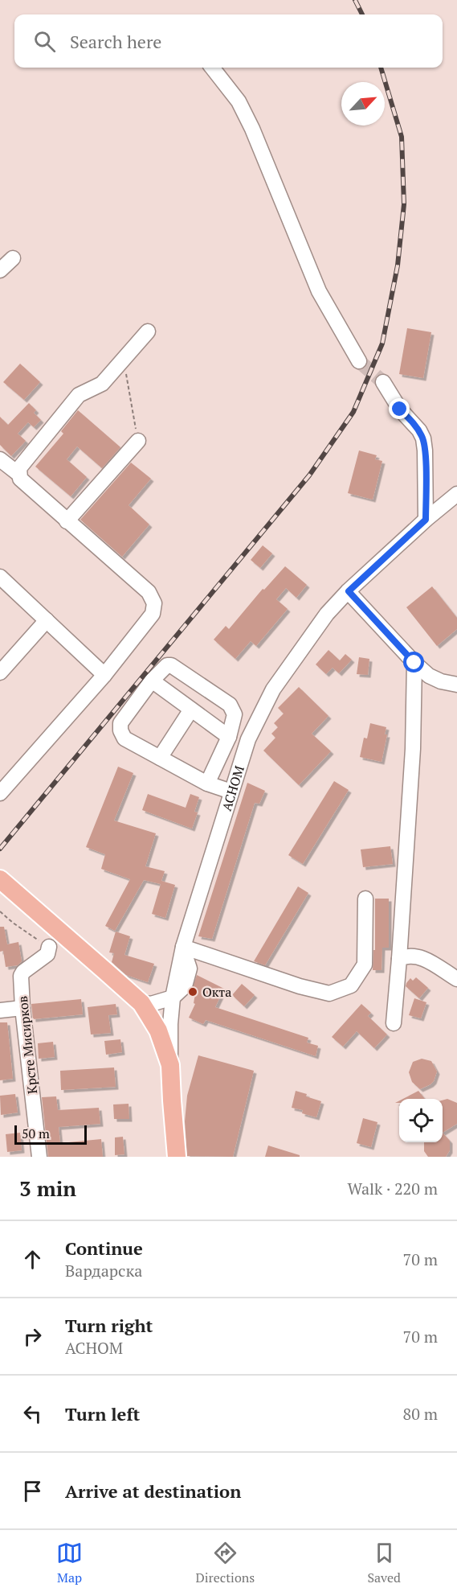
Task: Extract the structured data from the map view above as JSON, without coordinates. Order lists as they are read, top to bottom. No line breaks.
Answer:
{"streets":{"main road":["АСНОМ"],"street":["Крсте Мисирков"]},"places":["Окта"],"scale_bar":"50 m","north":"top right","page":{"search":"Search here","scale":"50 m","heading":["3 min","Walk · 220 m"],"list":[["Continue","Вардарска","70 m"],["Turn right","АСНОМ","70 m"],["Turn left","80 m"],"Arrive at destination"],"nav":["Map","Directions","Saved"]}}
